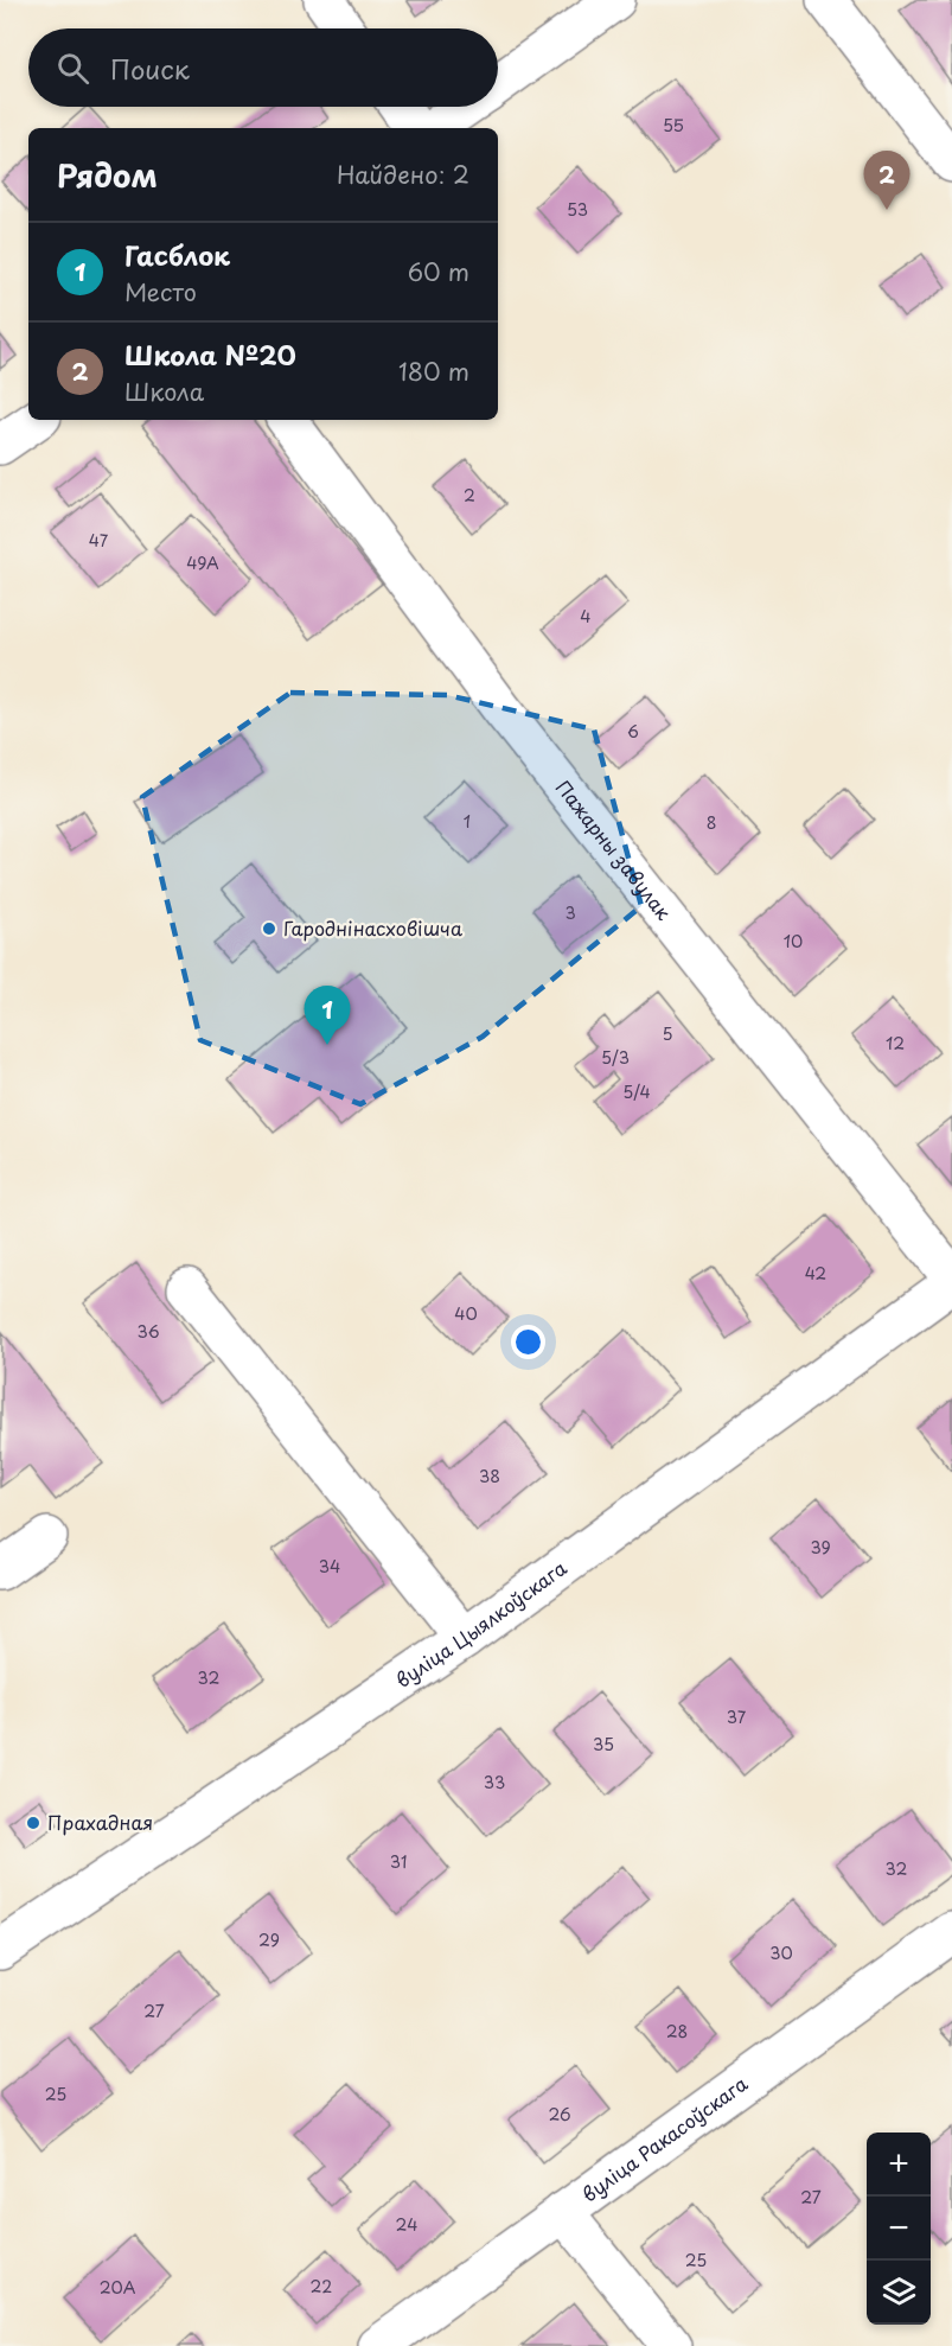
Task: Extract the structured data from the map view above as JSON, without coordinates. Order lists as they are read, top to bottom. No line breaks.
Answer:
{"streets":{"street":["Пажарны завулак","вуліца Цыялкоўскага","вуліца Ракасоўскага"]},"places":["Гароднінасховішча","Прахадная"],"house_numbers":["55","53","2","47","49А","4","6","1","8","3","10","5","12","5/3","5/4","42","40","36","38","39","34","32","37","35","33","31","32","29","30","27","28","25","26","27","24","25","22","20А"],"page":{"search":"Поиск","heading":["Рядом","Найдено: 2"],"pins":["2","1"],"list":[{"mark":"1","name":"Гасблок","note":"Место","value":"60 m"},{"mark":"2","name":"Школа №20","note":"Школа","value":"180 m"}],"map_buttons":["+","−"]}}
